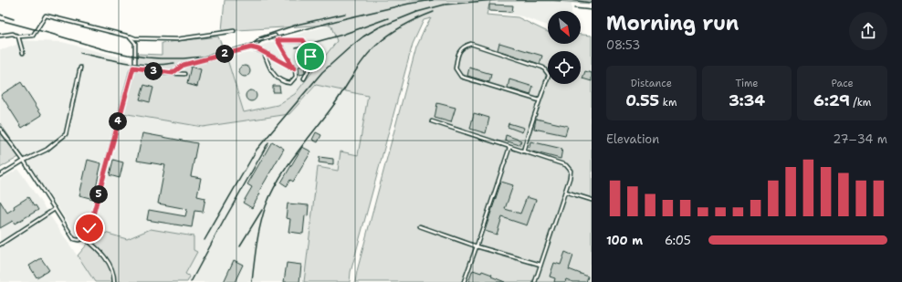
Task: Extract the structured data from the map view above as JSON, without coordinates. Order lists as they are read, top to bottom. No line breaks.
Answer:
{"north":"bottom right","page":{"heading":["Morning run","08:53"],"pins":["2","3","4","5"],"stats":[["Distance","0.55 km"],["Time","3:34"],["Pace","6:29 /km"]],"chart":["Elevation","27–34 m"],"list":[{"name":"100 m","note":"6:05"}]}}
